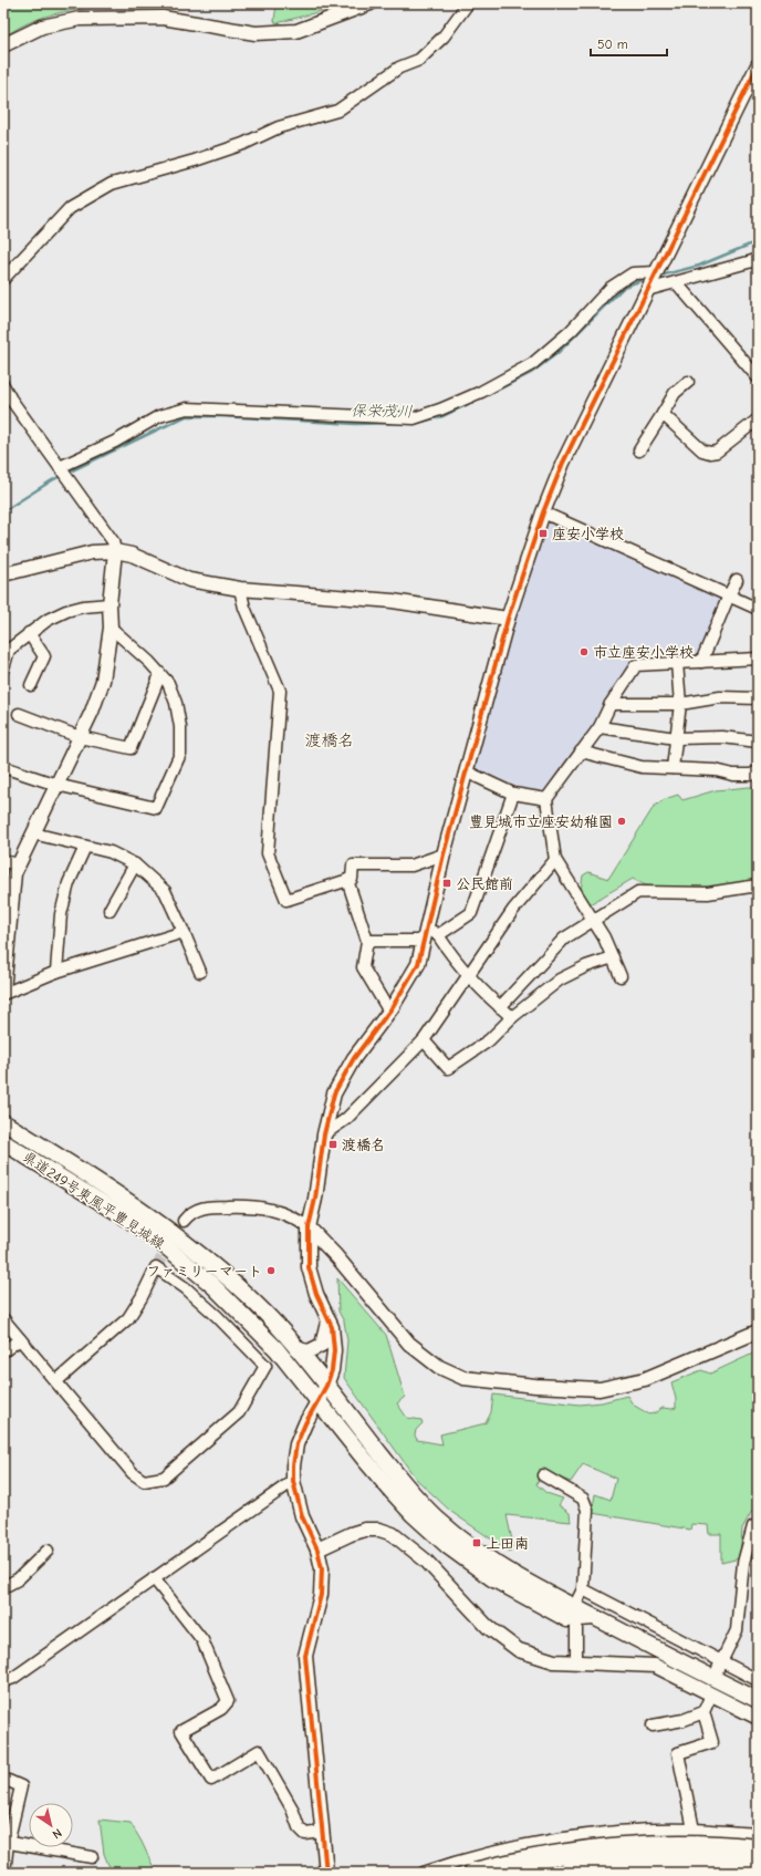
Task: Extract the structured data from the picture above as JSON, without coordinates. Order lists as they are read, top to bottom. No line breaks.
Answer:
{"streets":{"main road":["県道249号東風平豊見城線"]},"districts":["渡橋名"],"water":["保栄茂川"],"places":{"transit":["座安小学校","公民館前","渡橋名","上田南"],"other":["市立座安小学校","豊見城市立座安幼稚園","ファミリーマート"]},"scale_bar":"50 m","north":"bottom right"}
